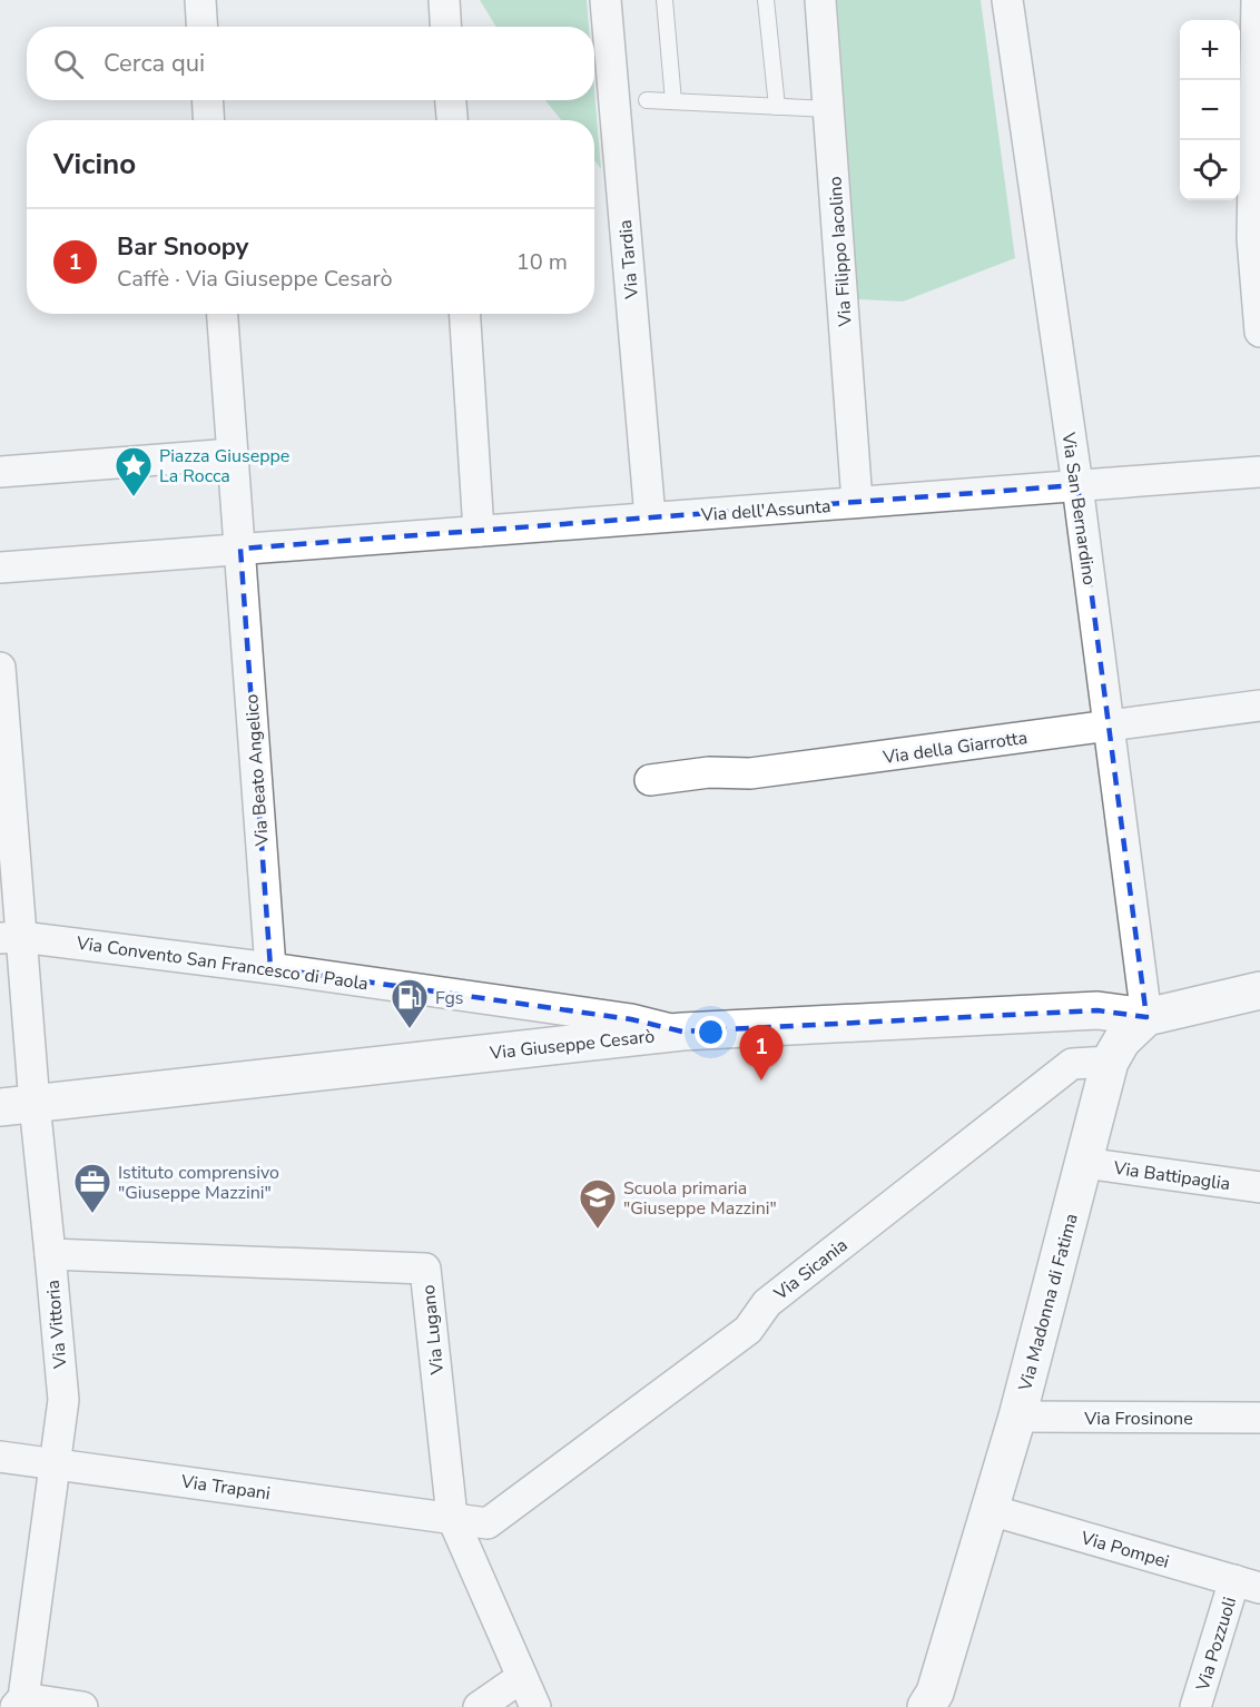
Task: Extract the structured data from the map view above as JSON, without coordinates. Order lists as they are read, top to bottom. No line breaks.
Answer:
{"streets":{"street":["Via Filippo Iacolino","Via Tardia","Via San Bernardino","Via dell'Assunta","Via della Giarrotta","Via Beato Angelico","Via Convento San Francesco di Paola","Via Giuseppe Cesarò","Via Battipaglia","Via Sicania","Via Madonna di Fatima","Via Vittoria","Via Lugano","Via Frosinone","Via Trapani","Via Pompei","Via Pozzuoli"]},"crossings":[["Via Filippo Iacolino","Via dell'Assunta"],["Via Tardia","Via dell'Assunta"],["Via San Bernardino","Via dell'Assunta"],["Via San Bernardino","Via della Giarrotta"],["Via San Bernardino","Via Giuseppe Cesarò"],["Via San Bernardino","Via Madonna di Fatima"],["Via dell'Assunta","Via Beato Angelico"],["Via Beato Angelico","Via Convento San Francesco di Paola"],["Via Convento San Francesco di Paola","Via Giuseppe Cesarò"],["Via Convento San Francesco di Paola","Via Vittoria"],["Via Giuseppe Cesarò","Via Madonna di Fatima"],["Via Giuseppe Cesarò","Via Vittoria"],["Via Battipaglia","Via Madonna di Fatima"],["Via Sicania","Via Madonna di Fatima"],["Via Sicania","Via Lugano"],["Via Sicania","Via Trapani"],["Via Madonna di Fatima","Via Frosinone"],["Via Madonna di Fatima","Via Pompei"],["Via Vittoria","Via Lugano"],["Via Vittoria","Via Trapani"],["Via Lugano","Via Trapani"],["Via Pompei","Via Pozzuoli"]],"places":{"place":["Piazza Giuseppe La Rocca"],"fuel station":["Fgs"],"office":["Istituto comprensivo \"Giuseppe Mazzini\""],"school or university":["Scuola primaria \"Giuseppe Mazzini\""]},"page":{"map_buttons":["+","−"],"search":"Cerca qui","heading":"Vicino","list":[{"mark":"1","name":"Bar Snoopy","note":"Caffè · Via Giuseppe Cesarò","value":"10 m"}],"pins":"1"}}
